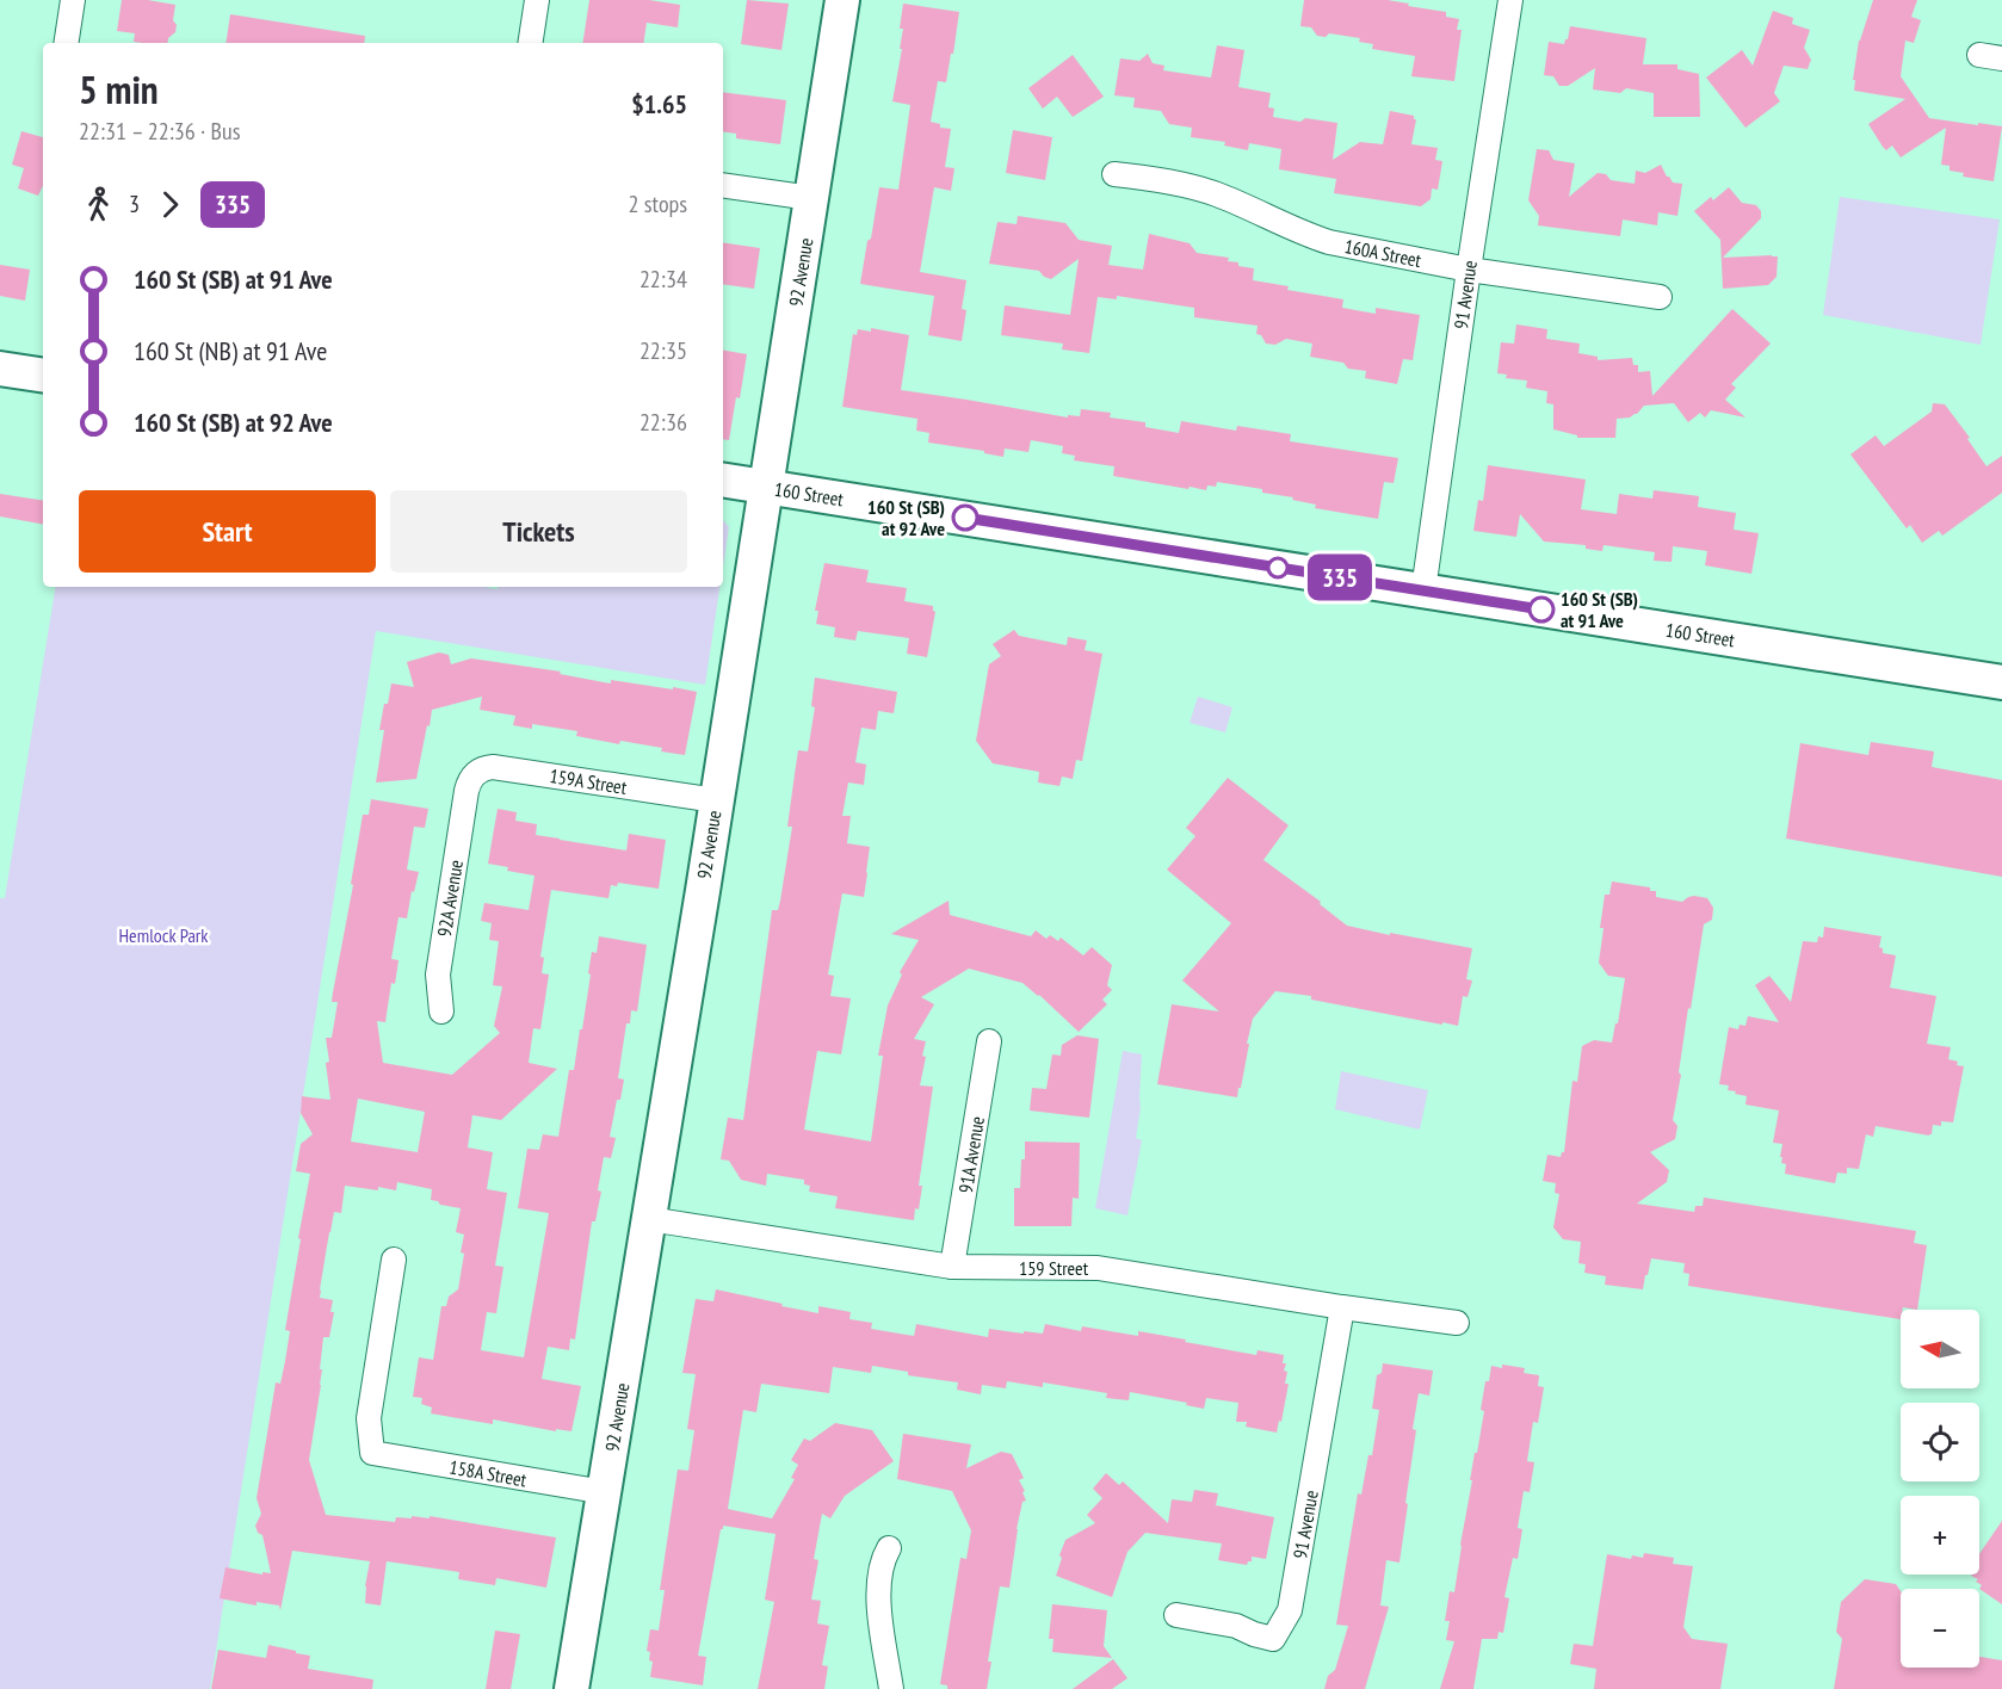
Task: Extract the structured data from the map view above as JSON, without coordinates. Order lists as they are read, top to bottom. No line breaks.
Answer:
{"streets":{"street":["160A Street","92 Avenue","91 Avenue","160 Street","159A Street","92A Avenue","91A Avenue","159 Street","158A Street"]},"crossings":[["160A Street","91 Avenue"],["92 Avenue","160 Street"],["92 Avenue","159A Street"],["92 Avenue","159 Street"],["92 Avenue","158A Street"],["91 Avenue","160 Street"],["91 Avenue","159 Street"],["159A Street","92A Avenue"],["91A Avenue","159 Street"]],"parks":["Hemlock Park"],"places":["160 St (SB) at 92 Ave","160 St (SB) at 91 Ave"],"lines":["bus line 335"],"north":"left","page":{"on_map":"335","heading":["5 min","22:31 – 22:36 · Bus","$1.65"],"legs":["3","335","2 stops"],"list":[{"name":"160 St (SB) at 91 Ave","value":"22:34"},{"name":"160 St (NB) at 91 Ave","value":"22:35"},{"name":"160 St (SB) at 92 Ave","value":"22:36"}],"buttons":["Start","Tickets"],"map_buttons":["+","−"]}}
